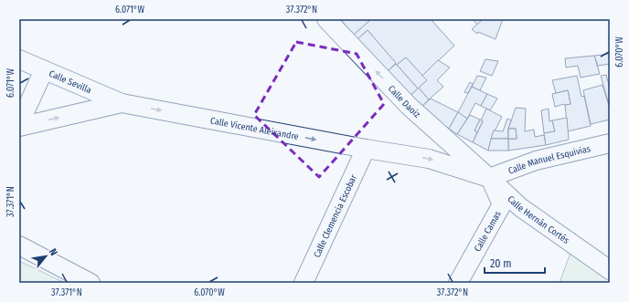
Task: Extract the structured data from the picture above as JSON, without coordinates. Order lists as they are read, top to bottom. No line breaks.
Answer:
{"streets":{"street":["Calle Sevilla","Calle Daoiz","Calle Vicente Aleixandre","Calle Manuel Esquivias","Calle Clemencia Escobar","Calle Hernán Cortés","Calle Camas"]},"crossings":[["Calle Sevilla","Calle Vicente Aleixandre"],["Calle Daoiz","Calle Vicente Aleixandre"],["Calle Daoiz","Calle Manuel Esquivias"],["Calle Daoiz","Calle Hernán Cortés"],["Calle Daoiz","Calle Camas"],["Calle Vicente Aleixandre","Calle Manuel Esquivias"],["Calle Vicente Aleixandre","Calle Clemencia Escobar"],["Calle Vicente Aleixandre","Calle Hernán Cortés"],["Calle Vicente Aleixandre","Calle Camas"],["Calle Manuel Esquivias","Calle Hernán Cortés"],["Calle Manuel Esquivias","Calle Camas"],["Calle Hernán Cortés","Calle Camas"]],"one_way":["Calle Daoiz","Calle Vicente Aleixandre"],"scale_bar":"20 m","north":"top right","coordinates":["6.071°W","37.372°N","6.070°W","37.371°N"]}
